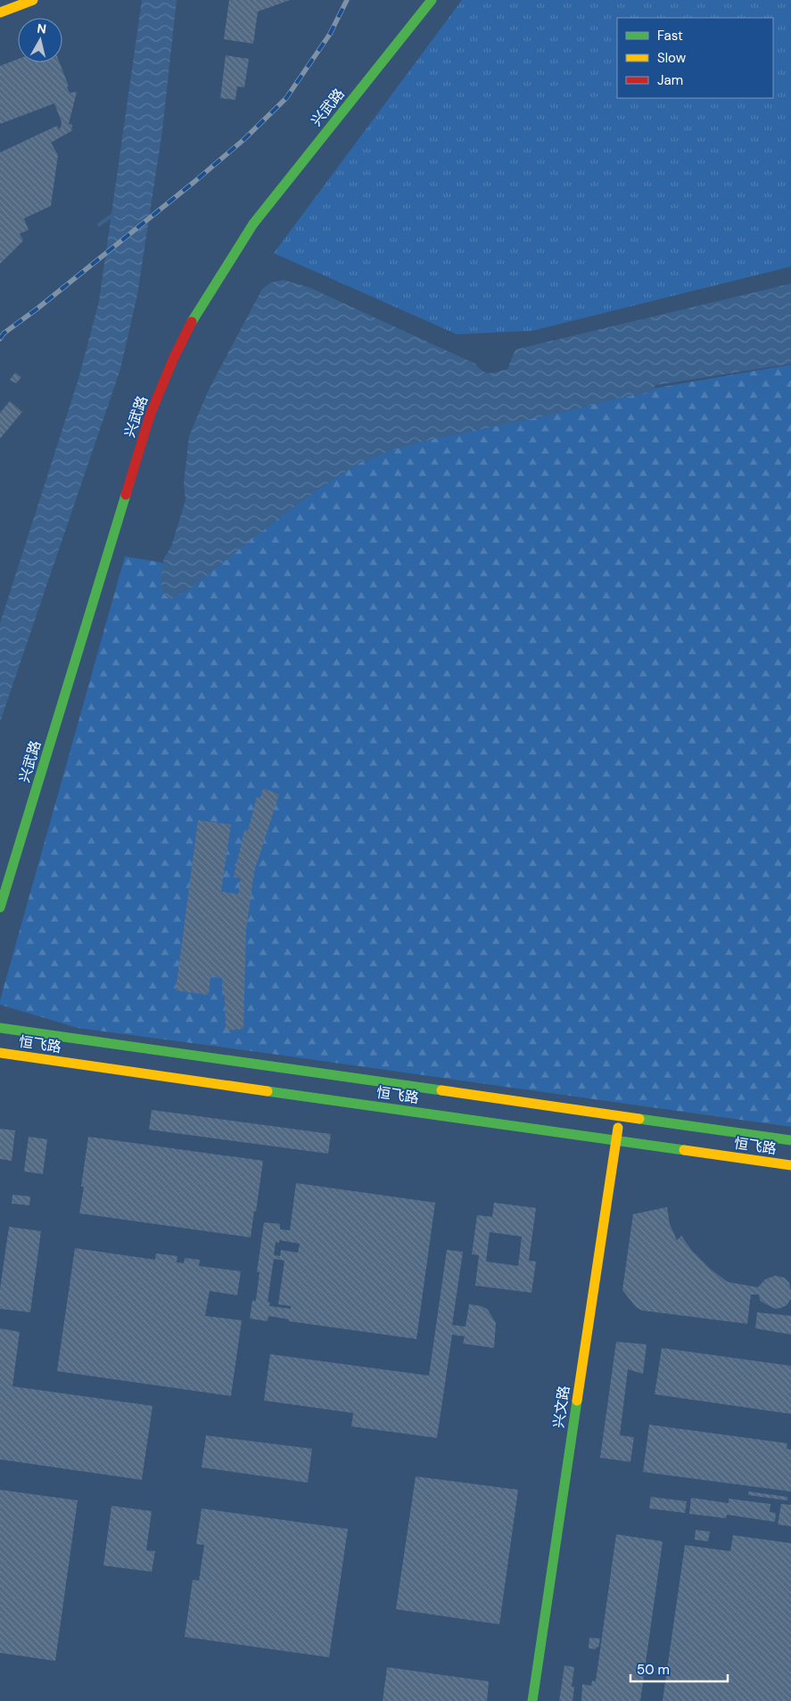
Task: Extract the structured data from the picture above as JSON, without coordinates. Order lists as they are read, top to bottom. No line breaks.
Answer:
{"streets":{"main road":["兴武路","恒飞路","兴文路"]},"crossings":[["恒飞路","兴文路"]],"legend":["Fast","Slow","Jam"],"scale_bar":"50 m","north":"top"}
